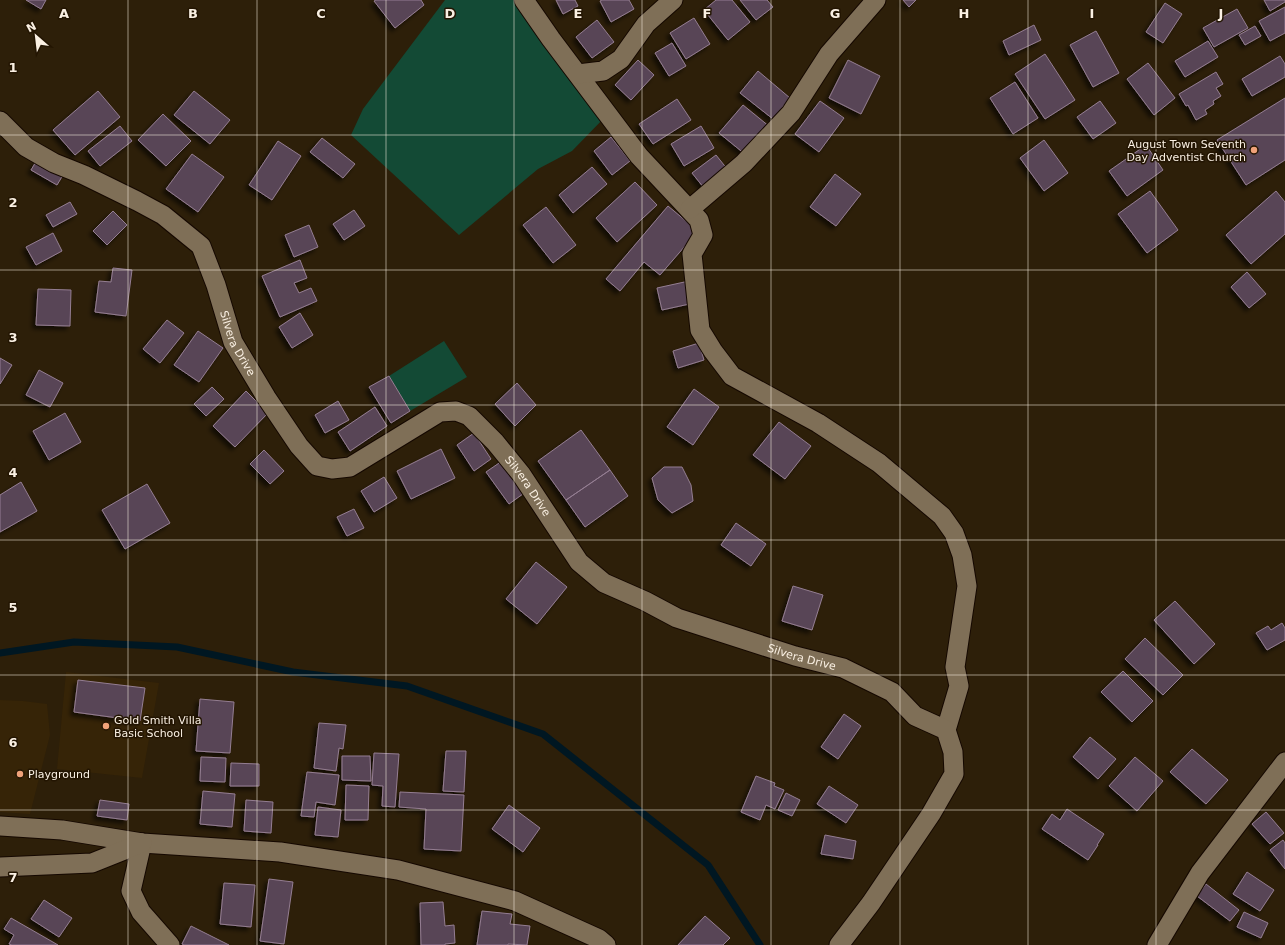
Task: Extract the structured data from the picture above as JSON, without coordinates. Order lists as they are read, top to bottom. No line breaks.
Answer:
{"streets":{"street":["Silvera Drive"]},"places":["August Town Seventh Day Adventist Church","Gold Smith Villa Basic School","Playground"],"north":"top left","grid":{"columns":["A","B","C","D","E","F","G","H","I","J"],"rows":["1","2","3","4","5","6","7"]}}
